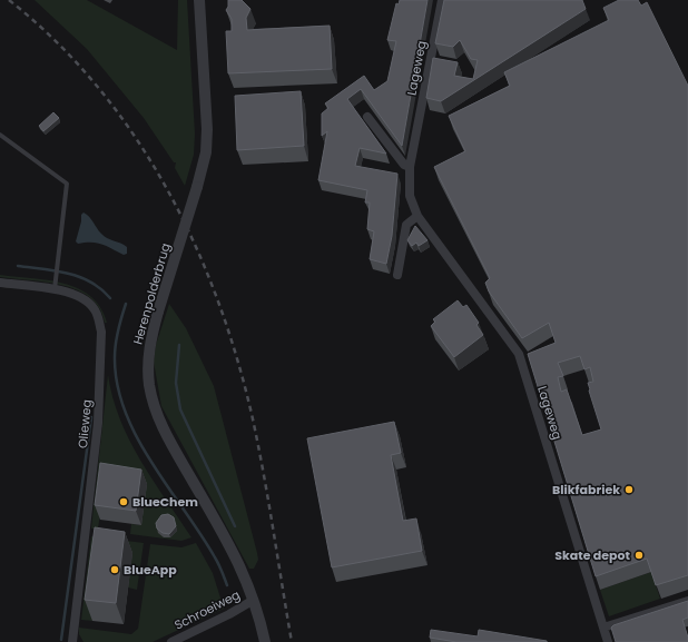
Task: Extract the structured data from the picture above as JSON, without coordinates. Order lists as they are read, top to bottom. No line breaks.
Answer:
{"streets":{"street":["Lageweg","Herenpolderbrug","Olieweg","Schroeiweg"]},"crossings":[["Herenpolderbrug","Schroeiweg"]],"places":["Blikfabriek","BlueChem","Skate depot","BlueApp"]}
